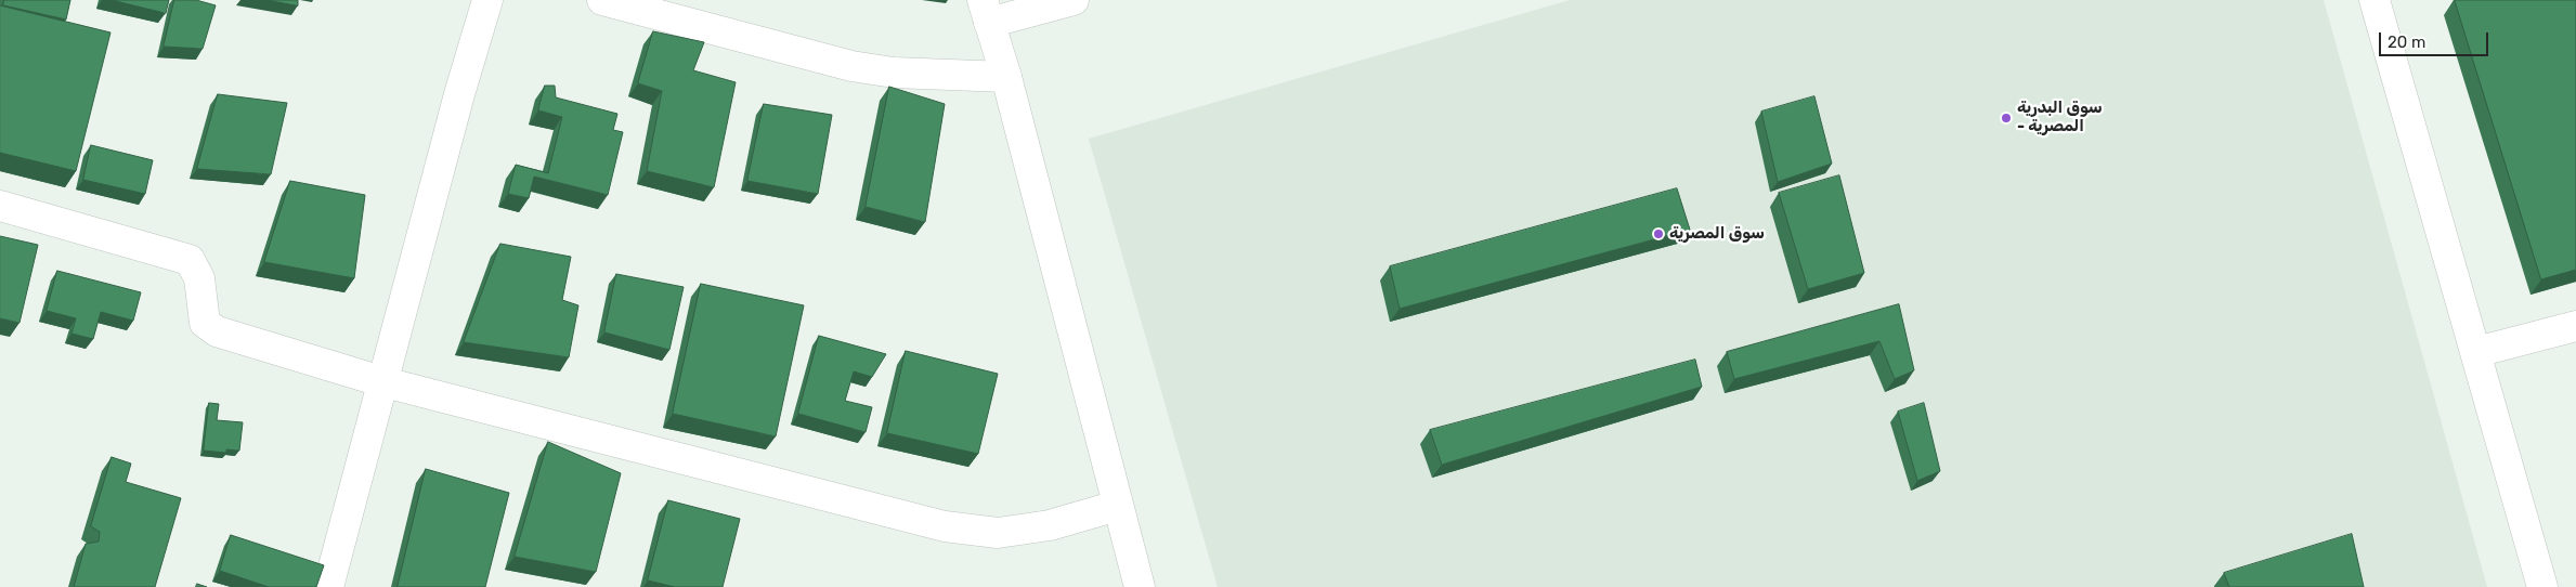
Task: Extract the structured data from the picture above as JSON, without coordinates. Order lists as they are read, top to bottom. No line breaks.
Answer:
{"places":["سوق البدرية - المصرية","سوق المصرية"],"scale_bar":"20 m"}
